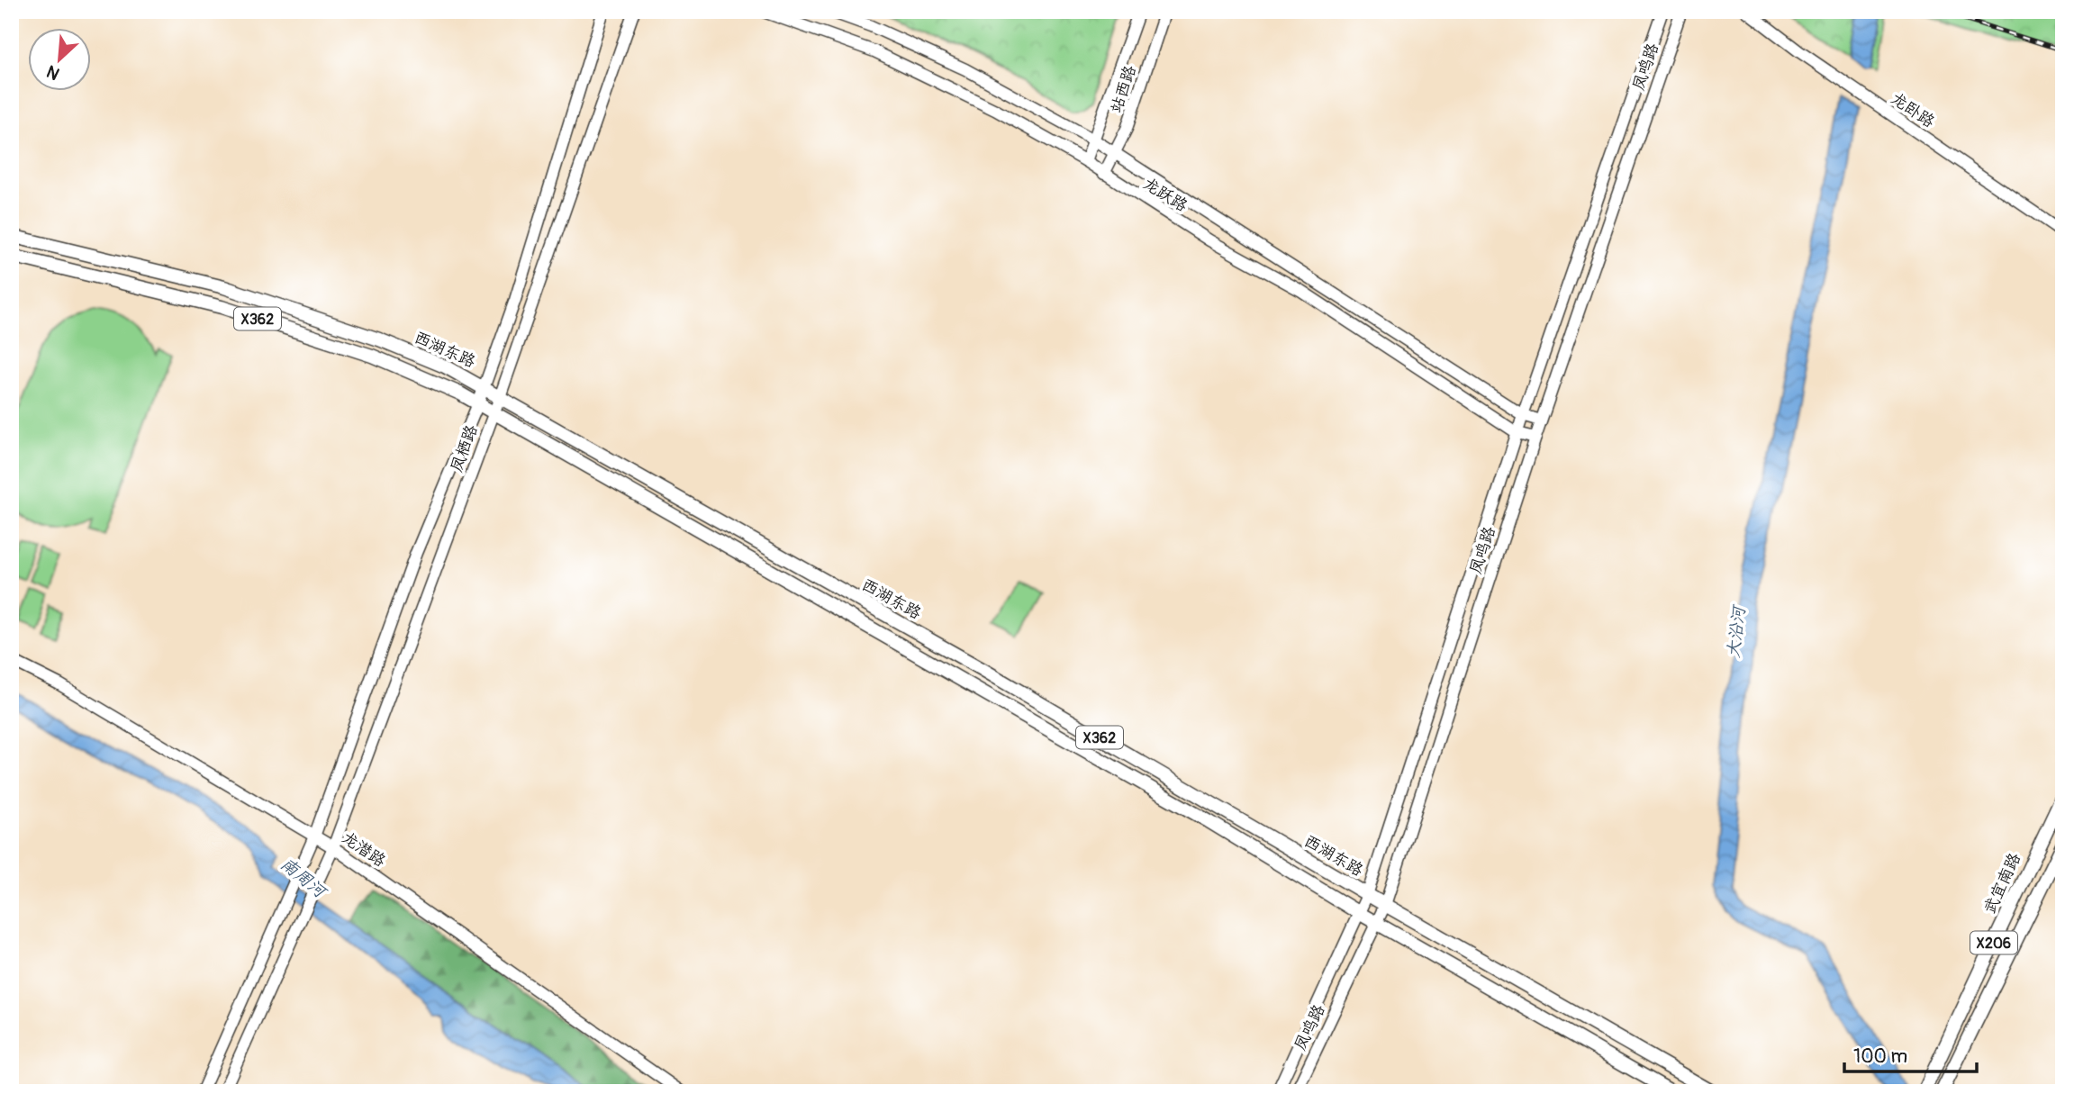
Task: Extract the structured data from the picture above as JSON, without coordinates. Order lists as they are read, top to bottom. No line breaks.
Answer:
{"streets":{"main road":["X362","西湖东路","武宜南路","X206"],"street":["凤鸣路","站西路","龙卧路","龙跃路","凤栖路","龙潜路"]},"crossings":[["凤鸣路","龙跃路"],["凤鸣路","X362"],["凤鸣路","西湖东路"],["站西路","龙跃路"],["X362","凤栖路"],["西湖东路","凤栖路"],["凤栖路","龙潜路"]],"water":["大沿河","南周河"],"scale_bar":"100 m","north":"bottom left"}
